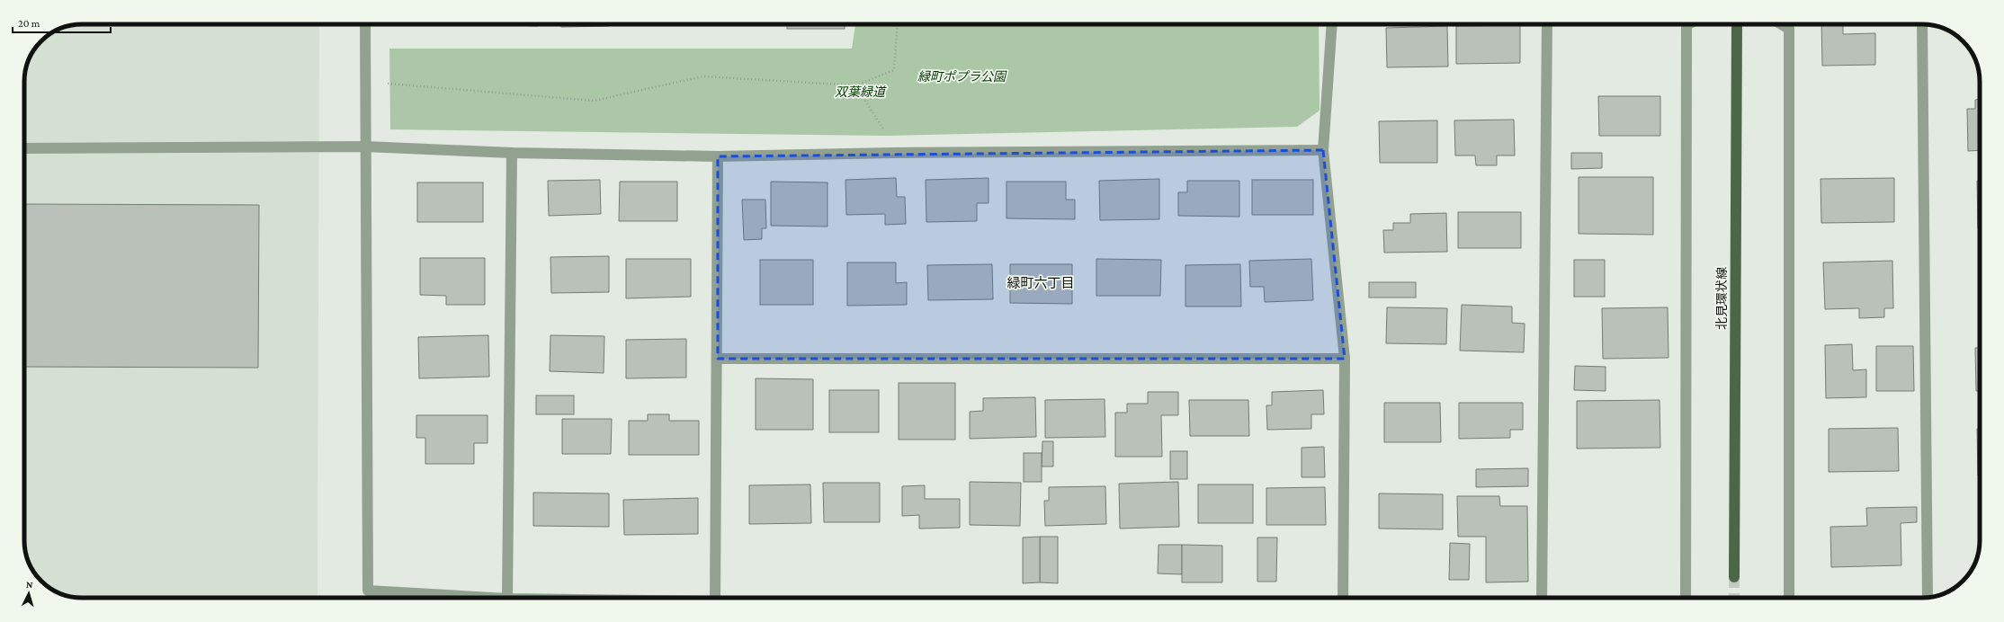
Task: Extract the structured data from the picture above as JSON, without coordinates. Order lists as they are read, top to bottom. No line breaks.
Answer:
{"streets":{"main road":["北見環状線"]},"districts":["緑町六丁目"],"parks":["緑町ポプラ公園","双葉緑道"],"scale_bar":"20 m","north":"top"}
